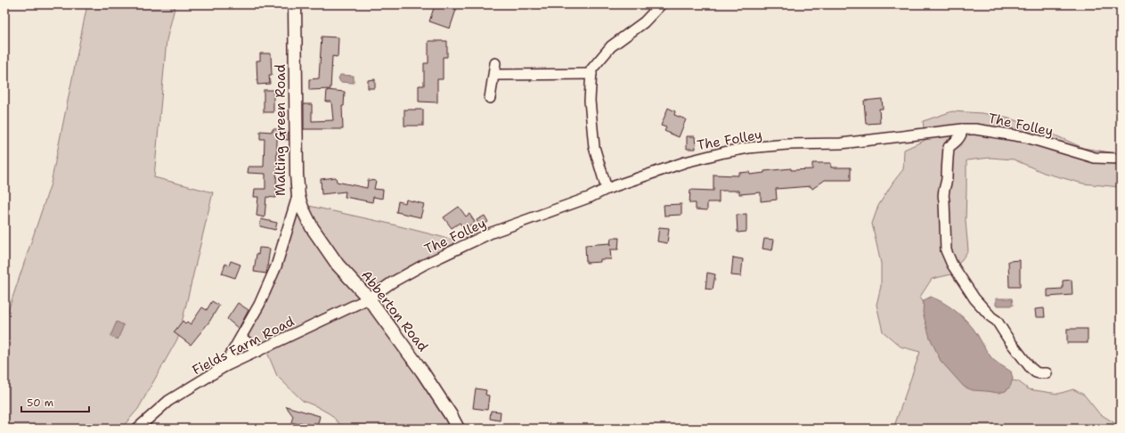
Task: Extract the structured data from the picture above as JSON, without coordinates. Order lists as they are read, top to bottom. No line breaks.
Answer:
{"streets":{"street":["The Folley","Malting Green Road","Abberton Road","Fields Farm Road"]},"crossings":[["The Folley","Abberton Road"],["The Folley","Fields Farm Road"],["Malting Green Road","Abberton Road"],["Malting Green Road","Fields Farm Road"],["Abberton Road","Fields Farm Road"]],"scale_bar":"50 m"}
